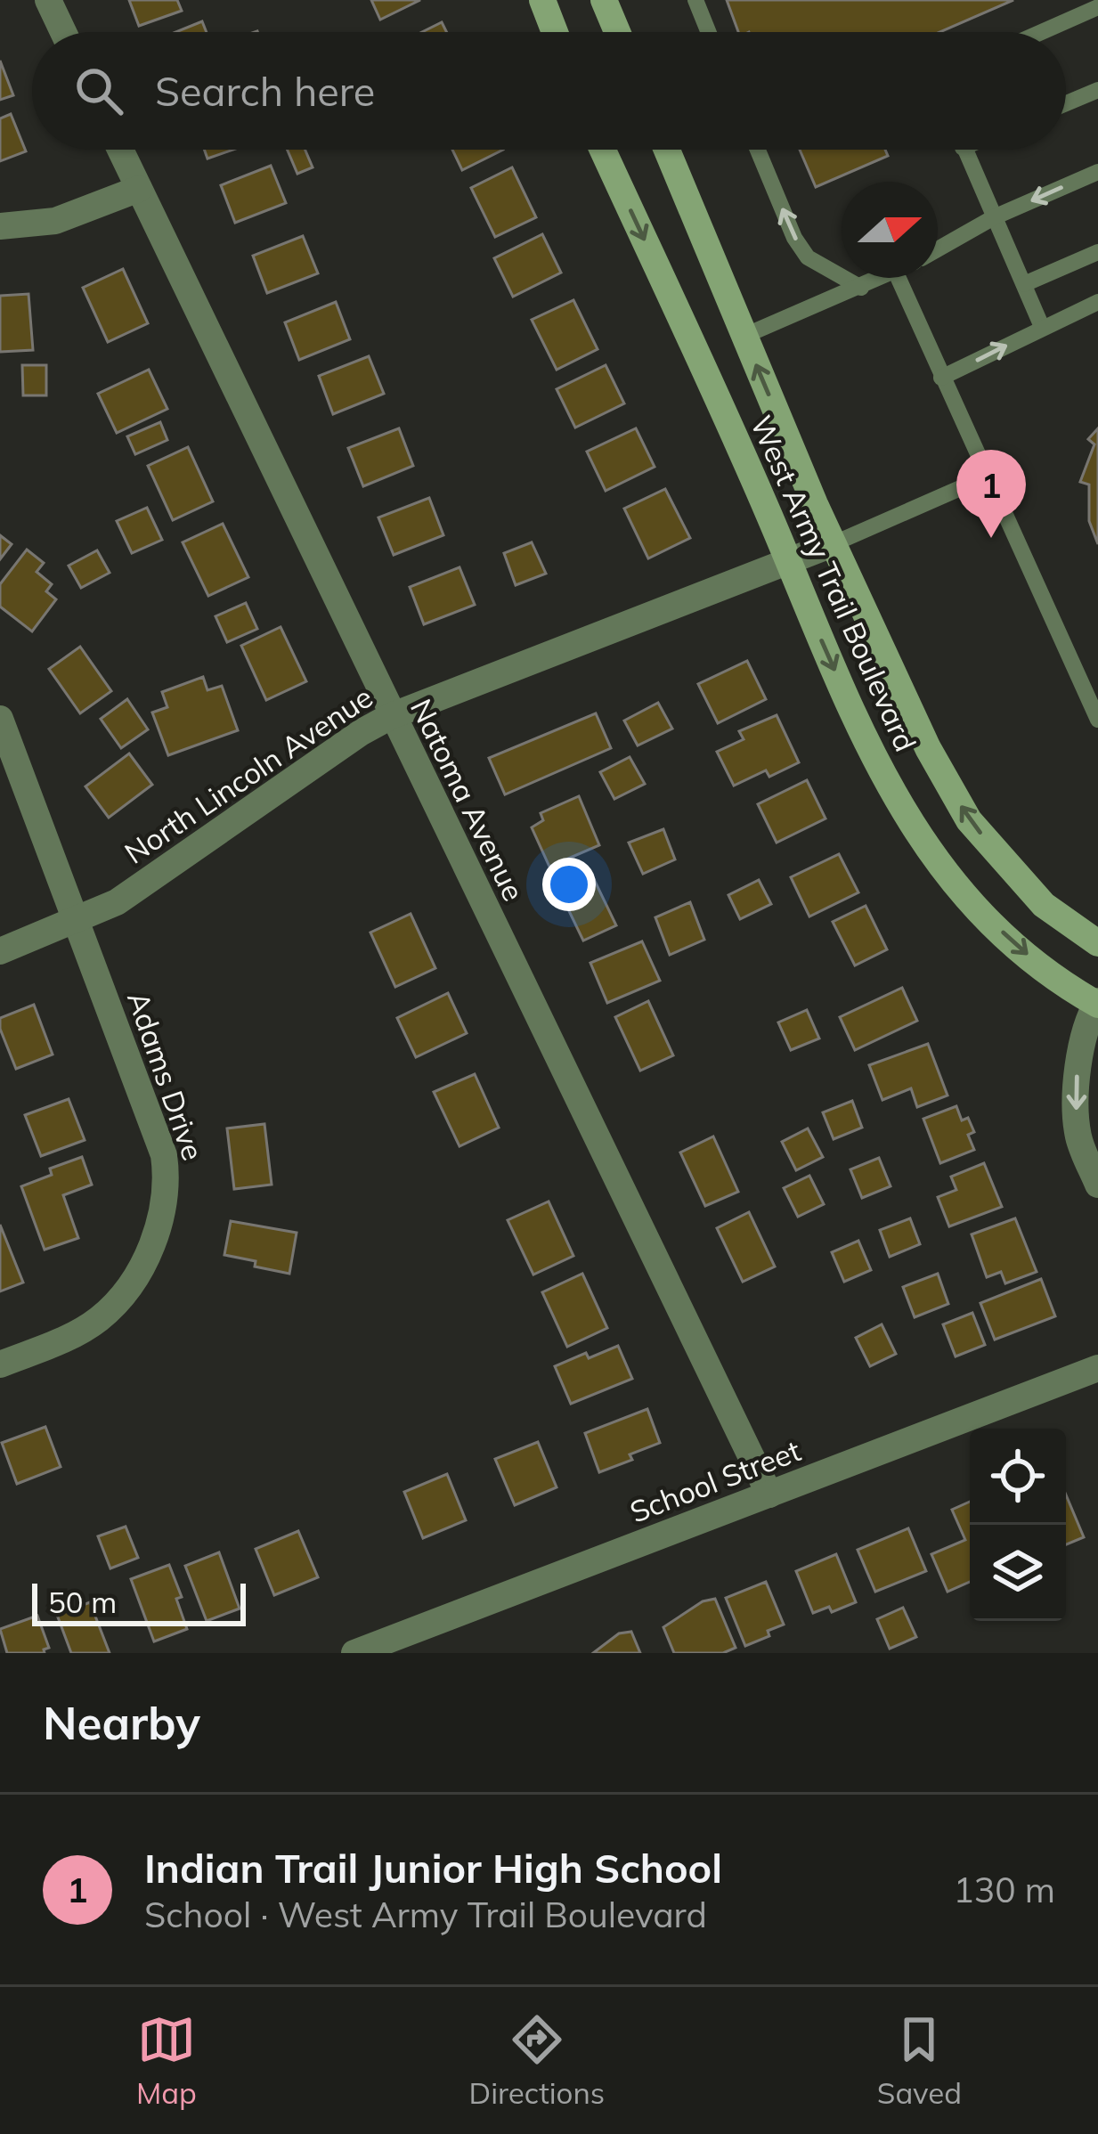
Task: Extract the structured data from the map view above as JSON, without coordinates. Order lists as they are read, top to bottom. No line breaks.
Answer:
{"streets":{"main road":["West Army Trail Boulevard"],"street":["North Lincoln Avenue","Natoma Avenue","Adams Drive","School Street"]},"crossings":[["West Army Trail Boulevard","North Lincoln Avenue"],["North Lincoln Avenue","Natoma Avenue"],["North Lincoln Avenue","Adams Drive"],["Natoma Avenue","School Street"]],"scale_bar":"50 m","north":"right","page":{"search":"Search here","pins":"1","scale":"50 m","heading":"Nearby","list":[{"mark":"1","name":"Indian Trail Junior High School","note":"School · West Army Trail Boulevard","value":"130 m"}],"nav":["Map","Directions","Saved"]}}
